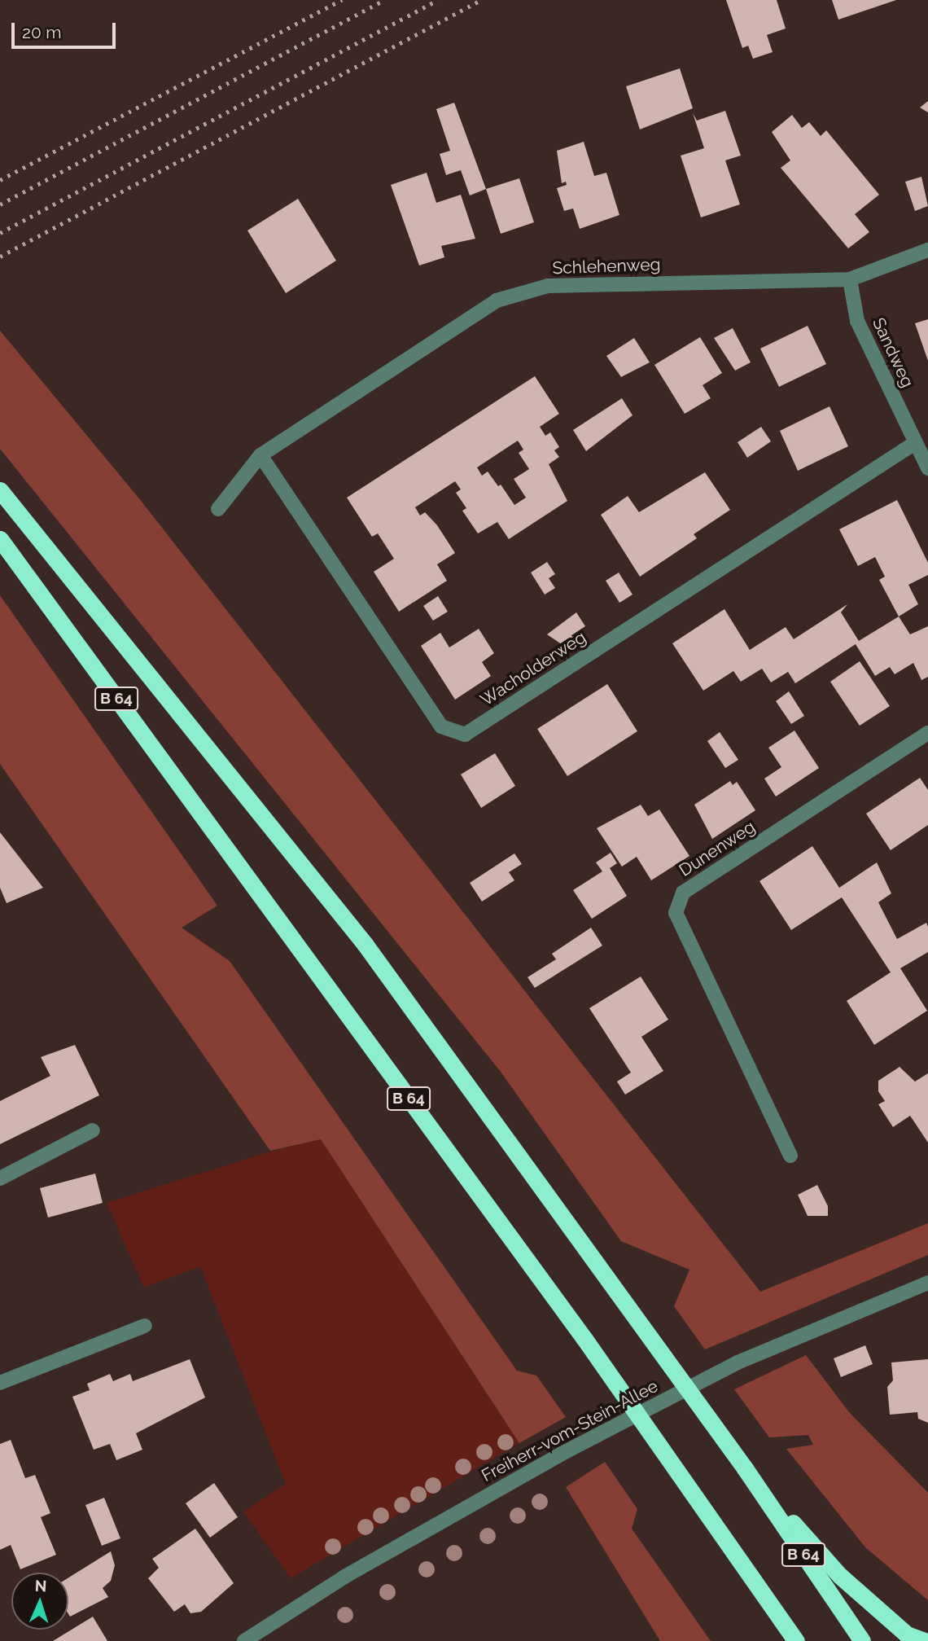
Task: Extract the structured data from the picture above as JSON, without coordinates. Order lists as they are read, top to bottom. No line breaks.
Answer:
{"streets":{"highway":["B 64"],"street":["Schlehenweg","Sandweg","Wacholderweg","Dunenweg","Freiherr-vom-Stein-Allee"]},"crossings":[["Schlehenweg","Sandweg"],["Schlehenweg","Wacholderweg"],["Sandweg","Wacholderweg"]],"scale_bar":"20 m","north":"top"}
